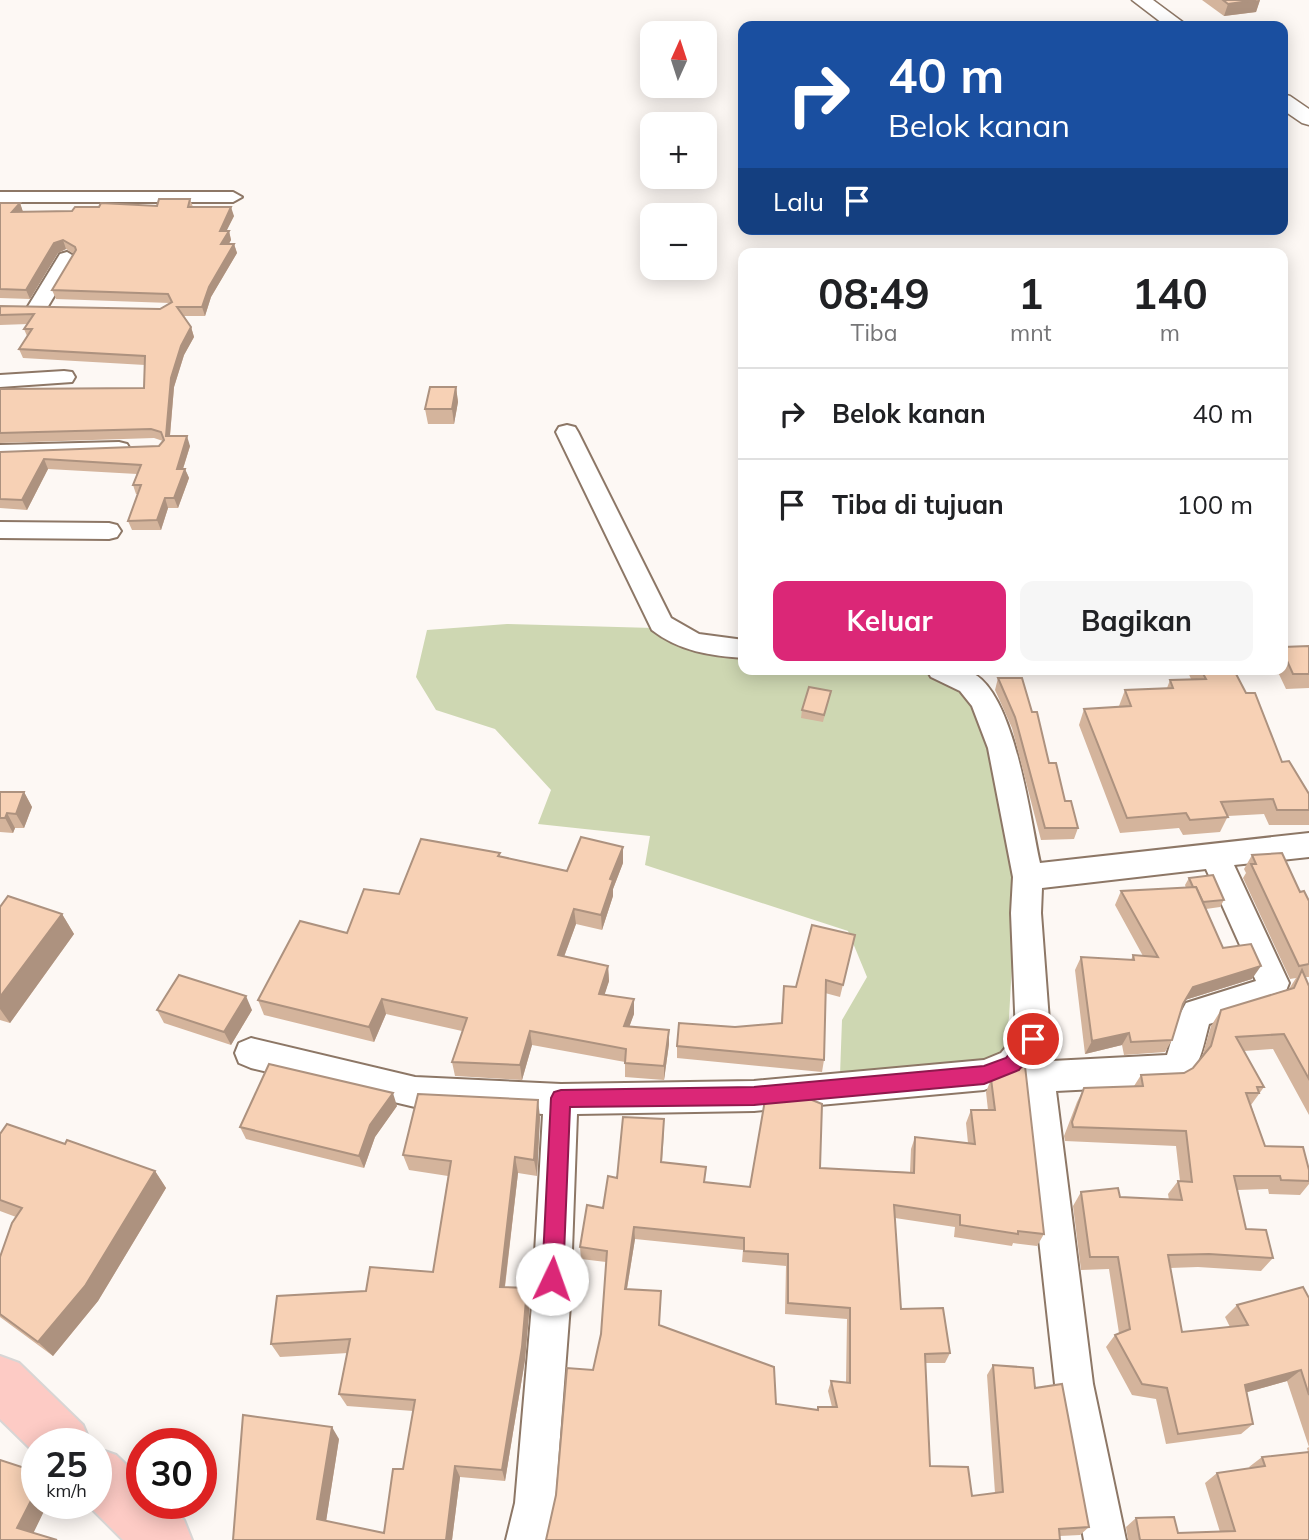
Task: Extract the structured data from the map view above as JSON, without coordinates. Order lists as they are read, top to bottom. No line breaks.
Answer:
{"north":"top","page":{"map_buttons":["+","−"],"turn":["40 m","Belok kanan"],"then":"Lalu","eta":["08:49","Tiba","1","mnt","140","m"],"list":[{"name":"Belok kanan","value":"40 m"},{"name":"Tiba di tujuan","value":"100 m"}],"buttons":["Keluar","Bagikan"],"speed":"25 km/h","limit":"30"}}
